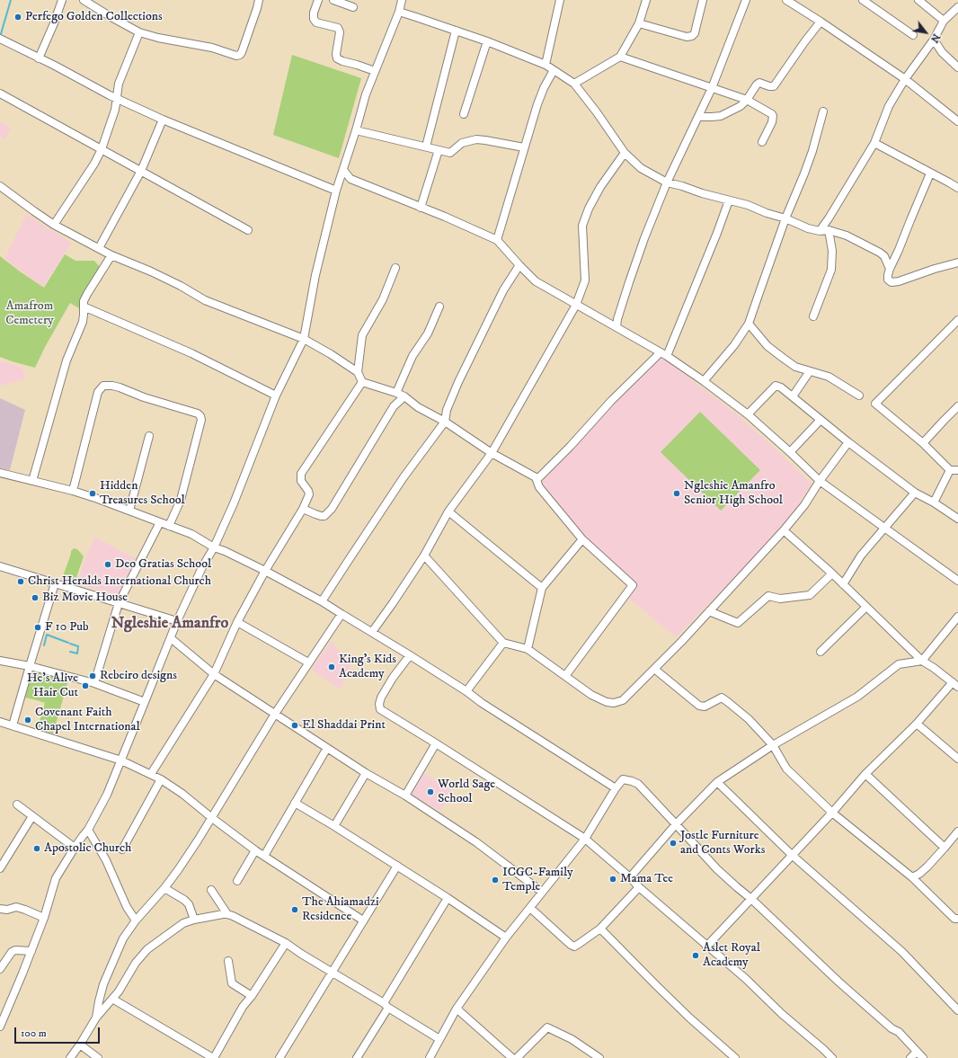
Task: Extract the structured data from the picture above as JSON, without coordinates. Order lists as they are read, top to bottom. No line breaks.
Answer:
{"districts":["Ngleshie Amanfro"],"parks":["Amafrom Cemetery"],"places":["Perfego Golden Collections","Hidden Treasures School","Ngleshie Amanfro Senior High School","Deo Gratias School","Christ Heralds International Church","Biz Movie House","F 10 Pub","King's Kids Academy","Rebeiro designs","He's Alive Hair Cut","Covenant Faith Chapel International","El Shaddai Print","World Sage School","Jostle Furniture and Conts Works","Apostolic Church","Mama Tee","ICGC-Family Temple","The Ahiamadzi Residence","Aslet Royal Academy"],"scale_bar":"100 m","north":"bottom right"}
